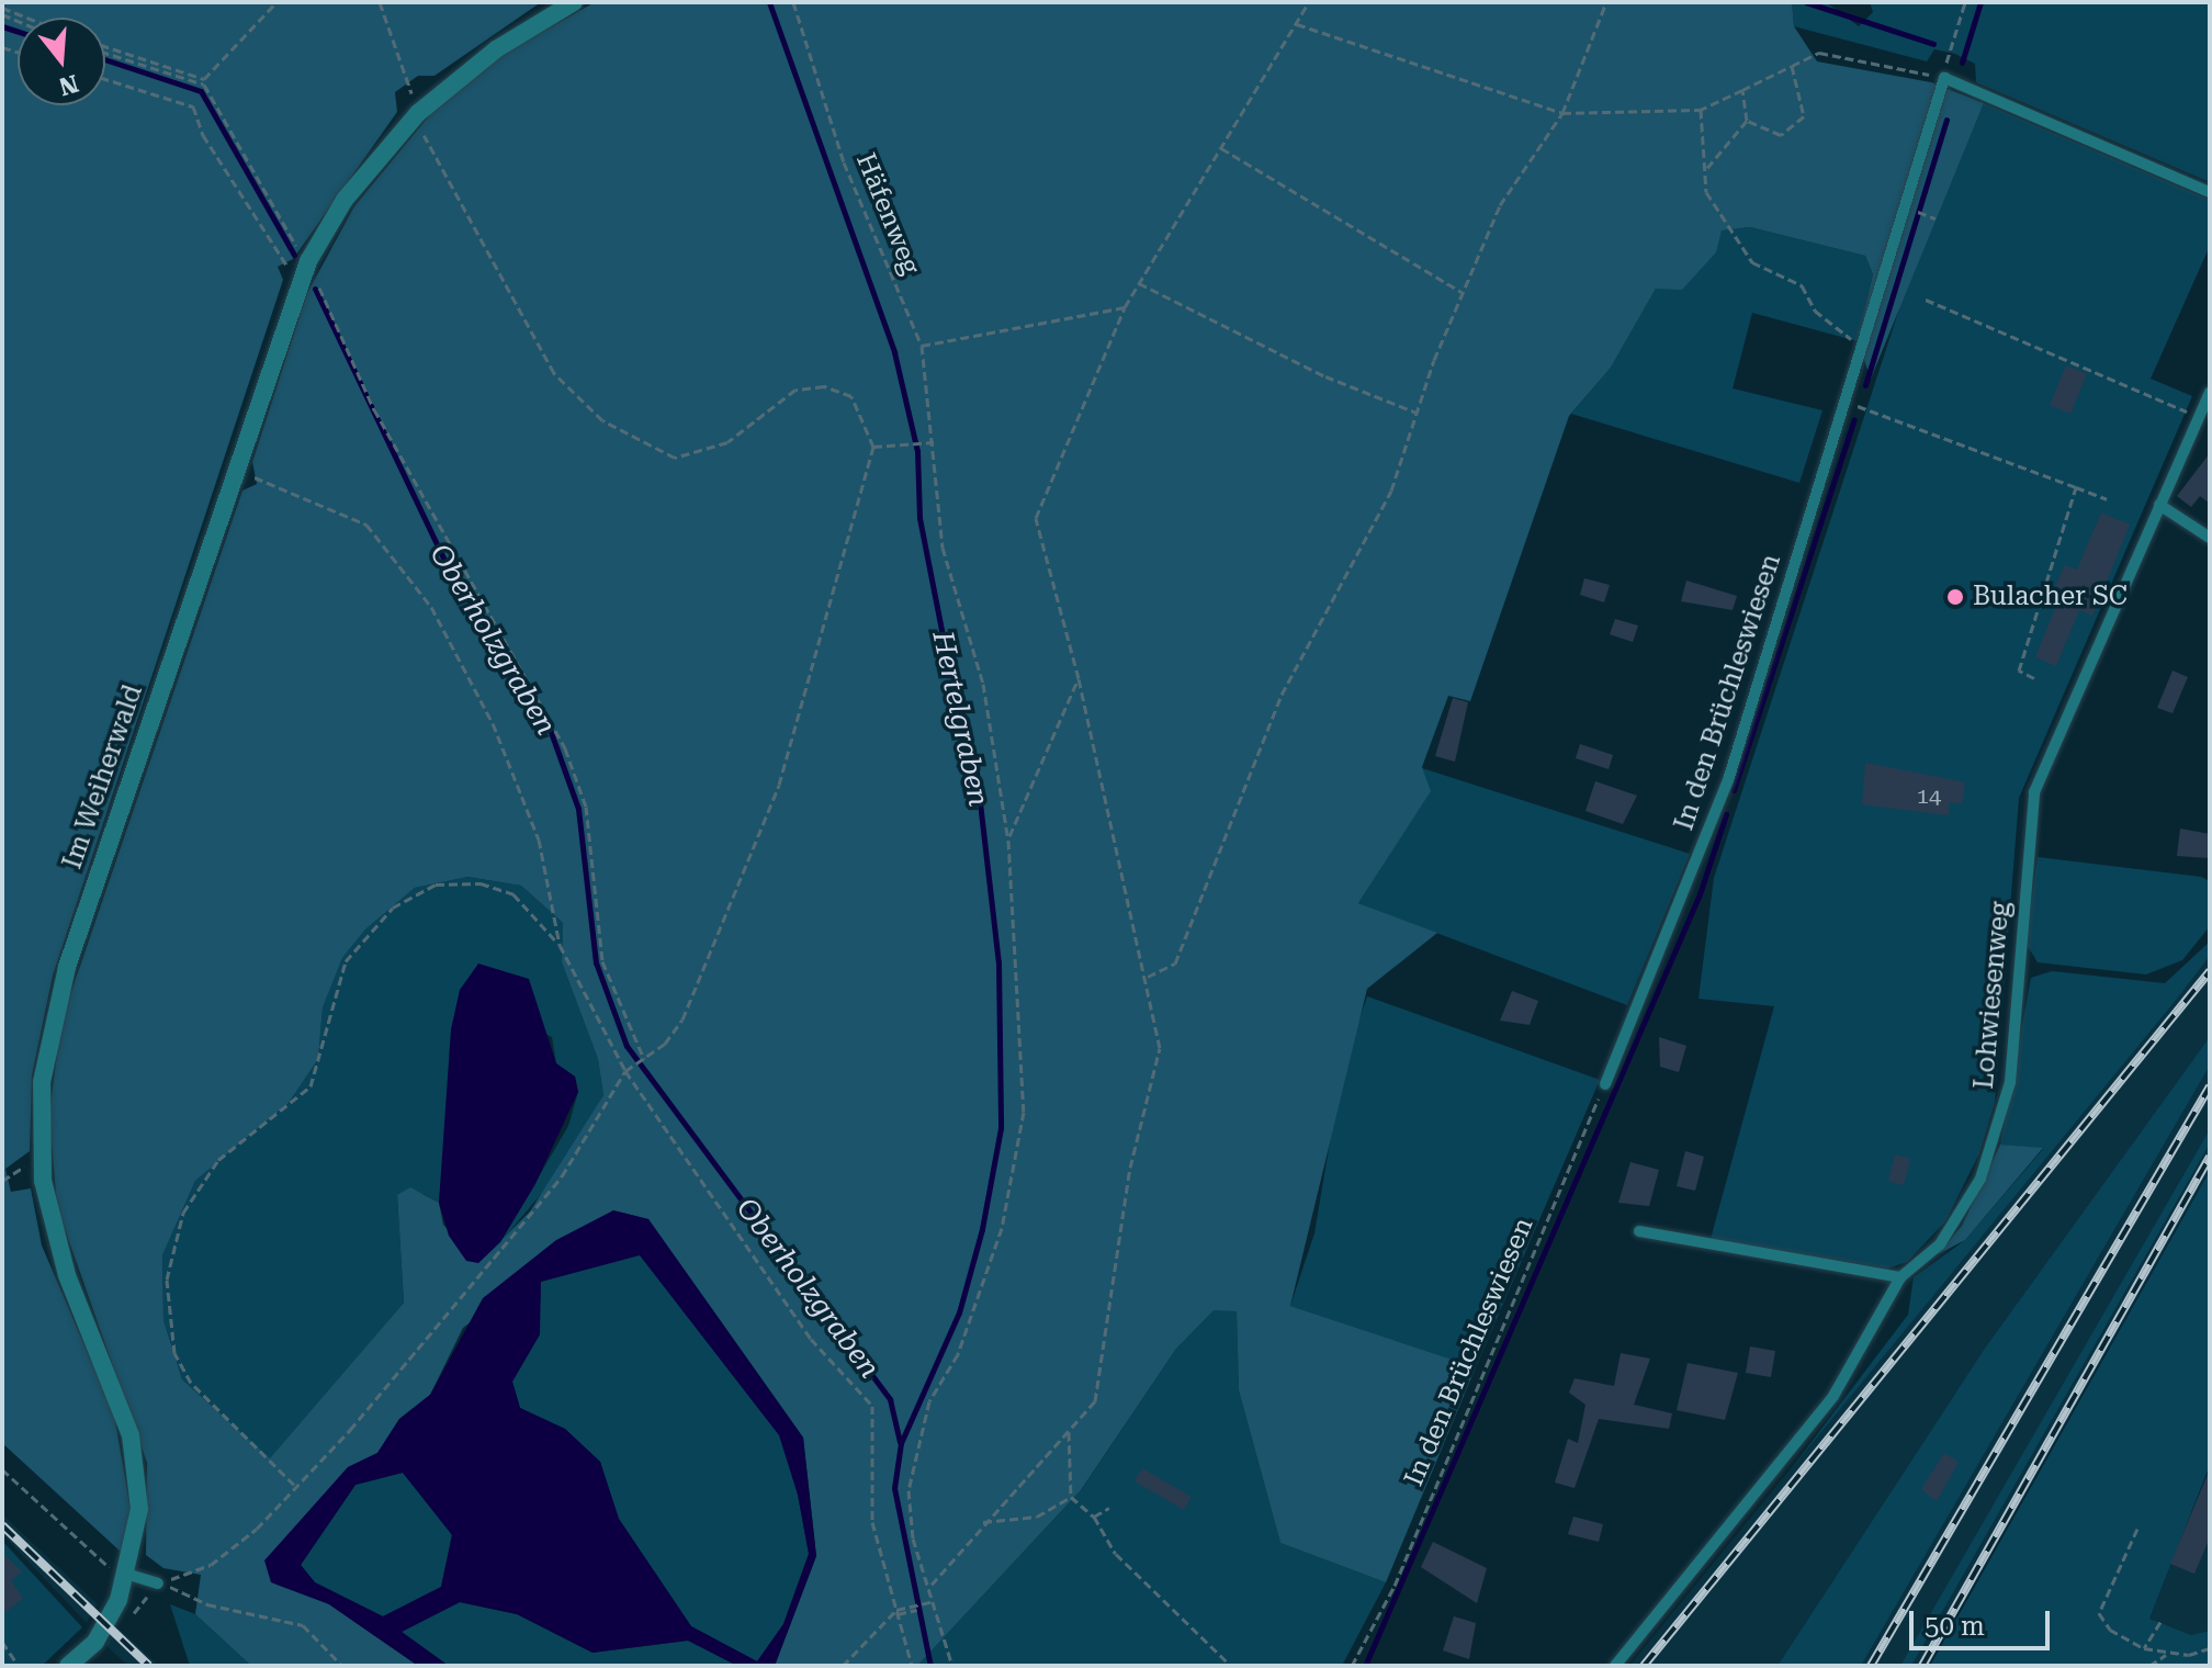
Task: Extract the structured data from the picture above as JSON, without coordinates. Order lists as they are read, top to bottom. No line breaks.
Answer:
{"streets":{"street":["Im Weiherwald"],"lane":["In den Brüchleswiesen","Lohwiesenweg"],"path":["Häfenweg"]},"water":["Oberholzgraben","Hertelgraben"],"places":["Bulacher SC"],"house_numbers":["14"],"scale_bar":"50 m","north":"bottom"}
